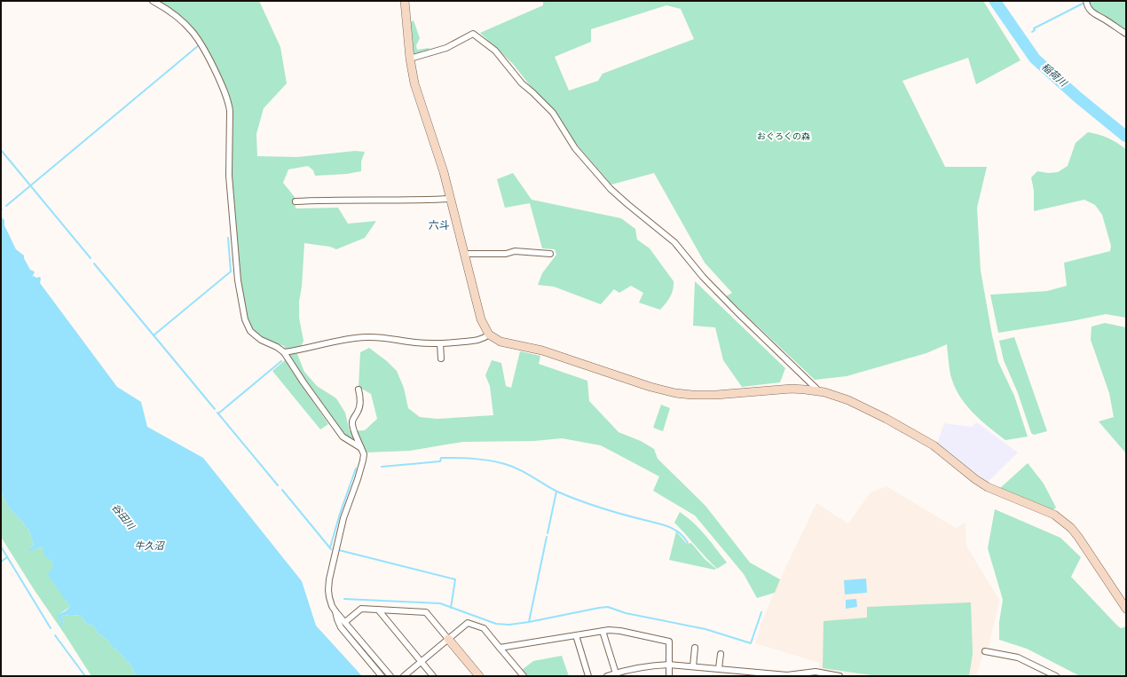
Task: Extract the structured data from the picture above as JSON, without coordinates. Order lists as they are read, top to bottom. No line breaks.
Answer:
{"districts":["六斗"],"water":["稲荷川","谷田川","牛久沼"],"parks":["おぐろくの森"]}
